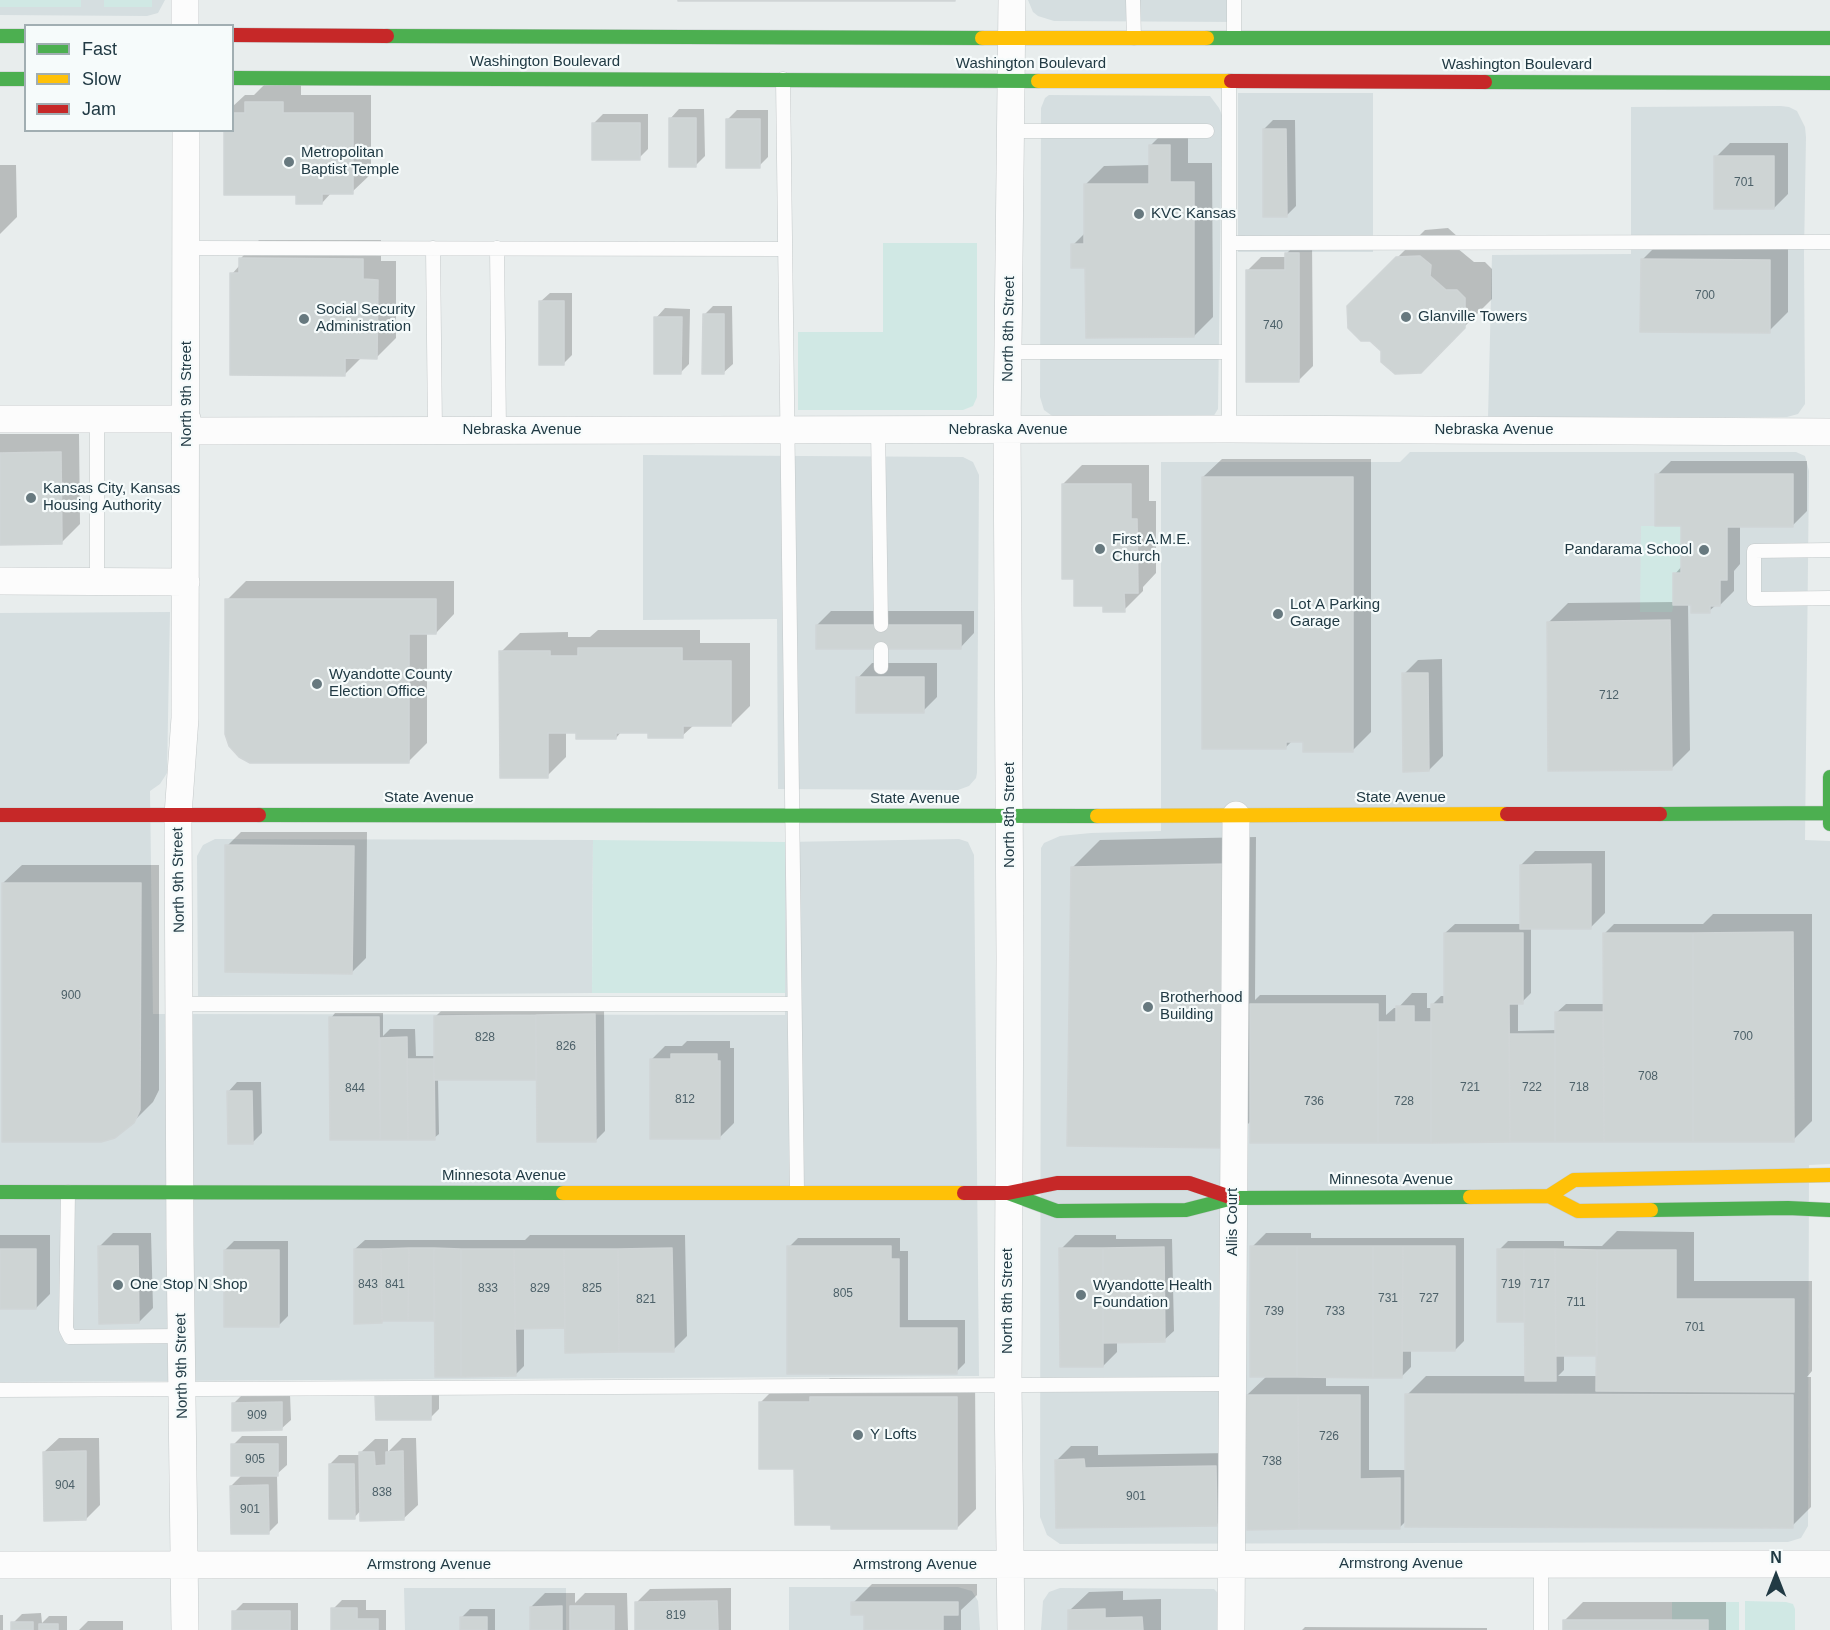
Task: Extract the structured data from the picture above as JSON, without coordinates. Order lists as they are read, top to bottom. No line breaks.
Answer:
{"streets":{"main road":["Washington Boulevard","State Avenue","Minnesota Avenue"],"street":["North 8th Street","North 9th Street","Nebraska Avenue","Allis Court","Armstrong Avenue"]},"crossings":[["Washington Boulevard","North 8th Street"],["North 8th Street","Nebraska Avenue"],["North 8th Street","State Avenue"],["North 8th Street","Minnesota Avenue"],["North 8th Street","Armstrong Avenue"],["North 9th Street","Nebraska Avenue"],["North 9th Street","State Avenue"],["North 9th Street","Minnesota Avenue"],["North 9th Street","Armstrong Avenue"],["State Avenue","Allis Court"],["Minnesota Avenue","Allis Court"],["Allis Court","Armstrong Avenue"]],"places":["Metropolitan Baptist Temple","KVC Kansas","Glanville Towers","Social Security Administration","Kansas City, Kansas Housing Authority","First A.M.E. Church","Pandarama School","Lot A Parking Garage","Wyandotte County Election Office","Brotherhood Building","One Stop N Shop","Wyandotte Health Foundation","Y Lofts"],"house_numbers":["701","700","740","712","900","700","828","826","708","721","722","718","844","812","736","728","843","841","719","717","833","829","825","805","731","727","821","711","739","733","701","909","726","905","738","904","838","901","901","819"],"legend":["Fast","Slow","Jam"],"north":"top"}
